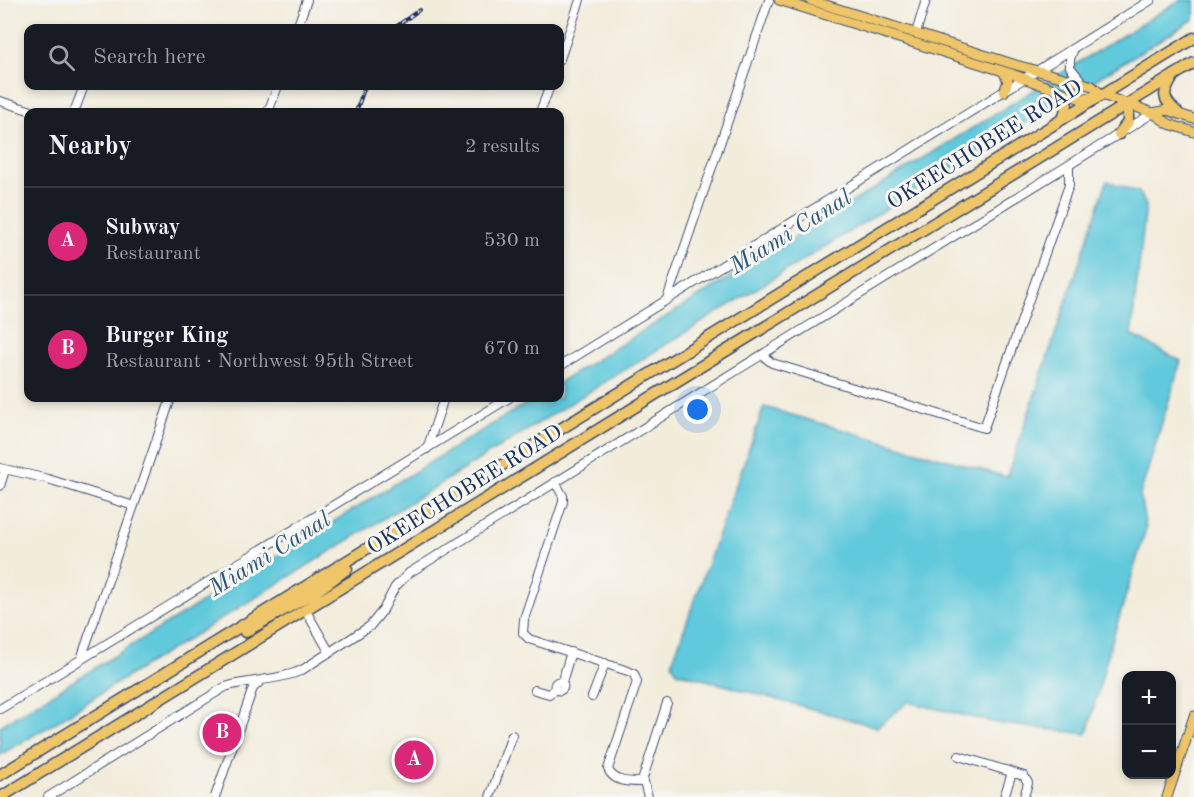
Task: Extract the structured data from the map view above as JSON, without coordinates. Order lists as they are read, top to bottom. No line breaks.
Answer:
{"streets":{"highway":["OKEECHOBEE ROAD"]},"water":["Miami Canal"],"page":{"search":"Search here","heading":["Nearby","2 results"],"list":[{"mark":"A","name":"Subway","note":"Restaurant","value":"530 m"},{"mark":"B","name":"Burger King","note":"Restaurant · Northwest 95th Street","value":"670 m"}],"map_buttons":["+","−"],"pins":["B","A"]}}
